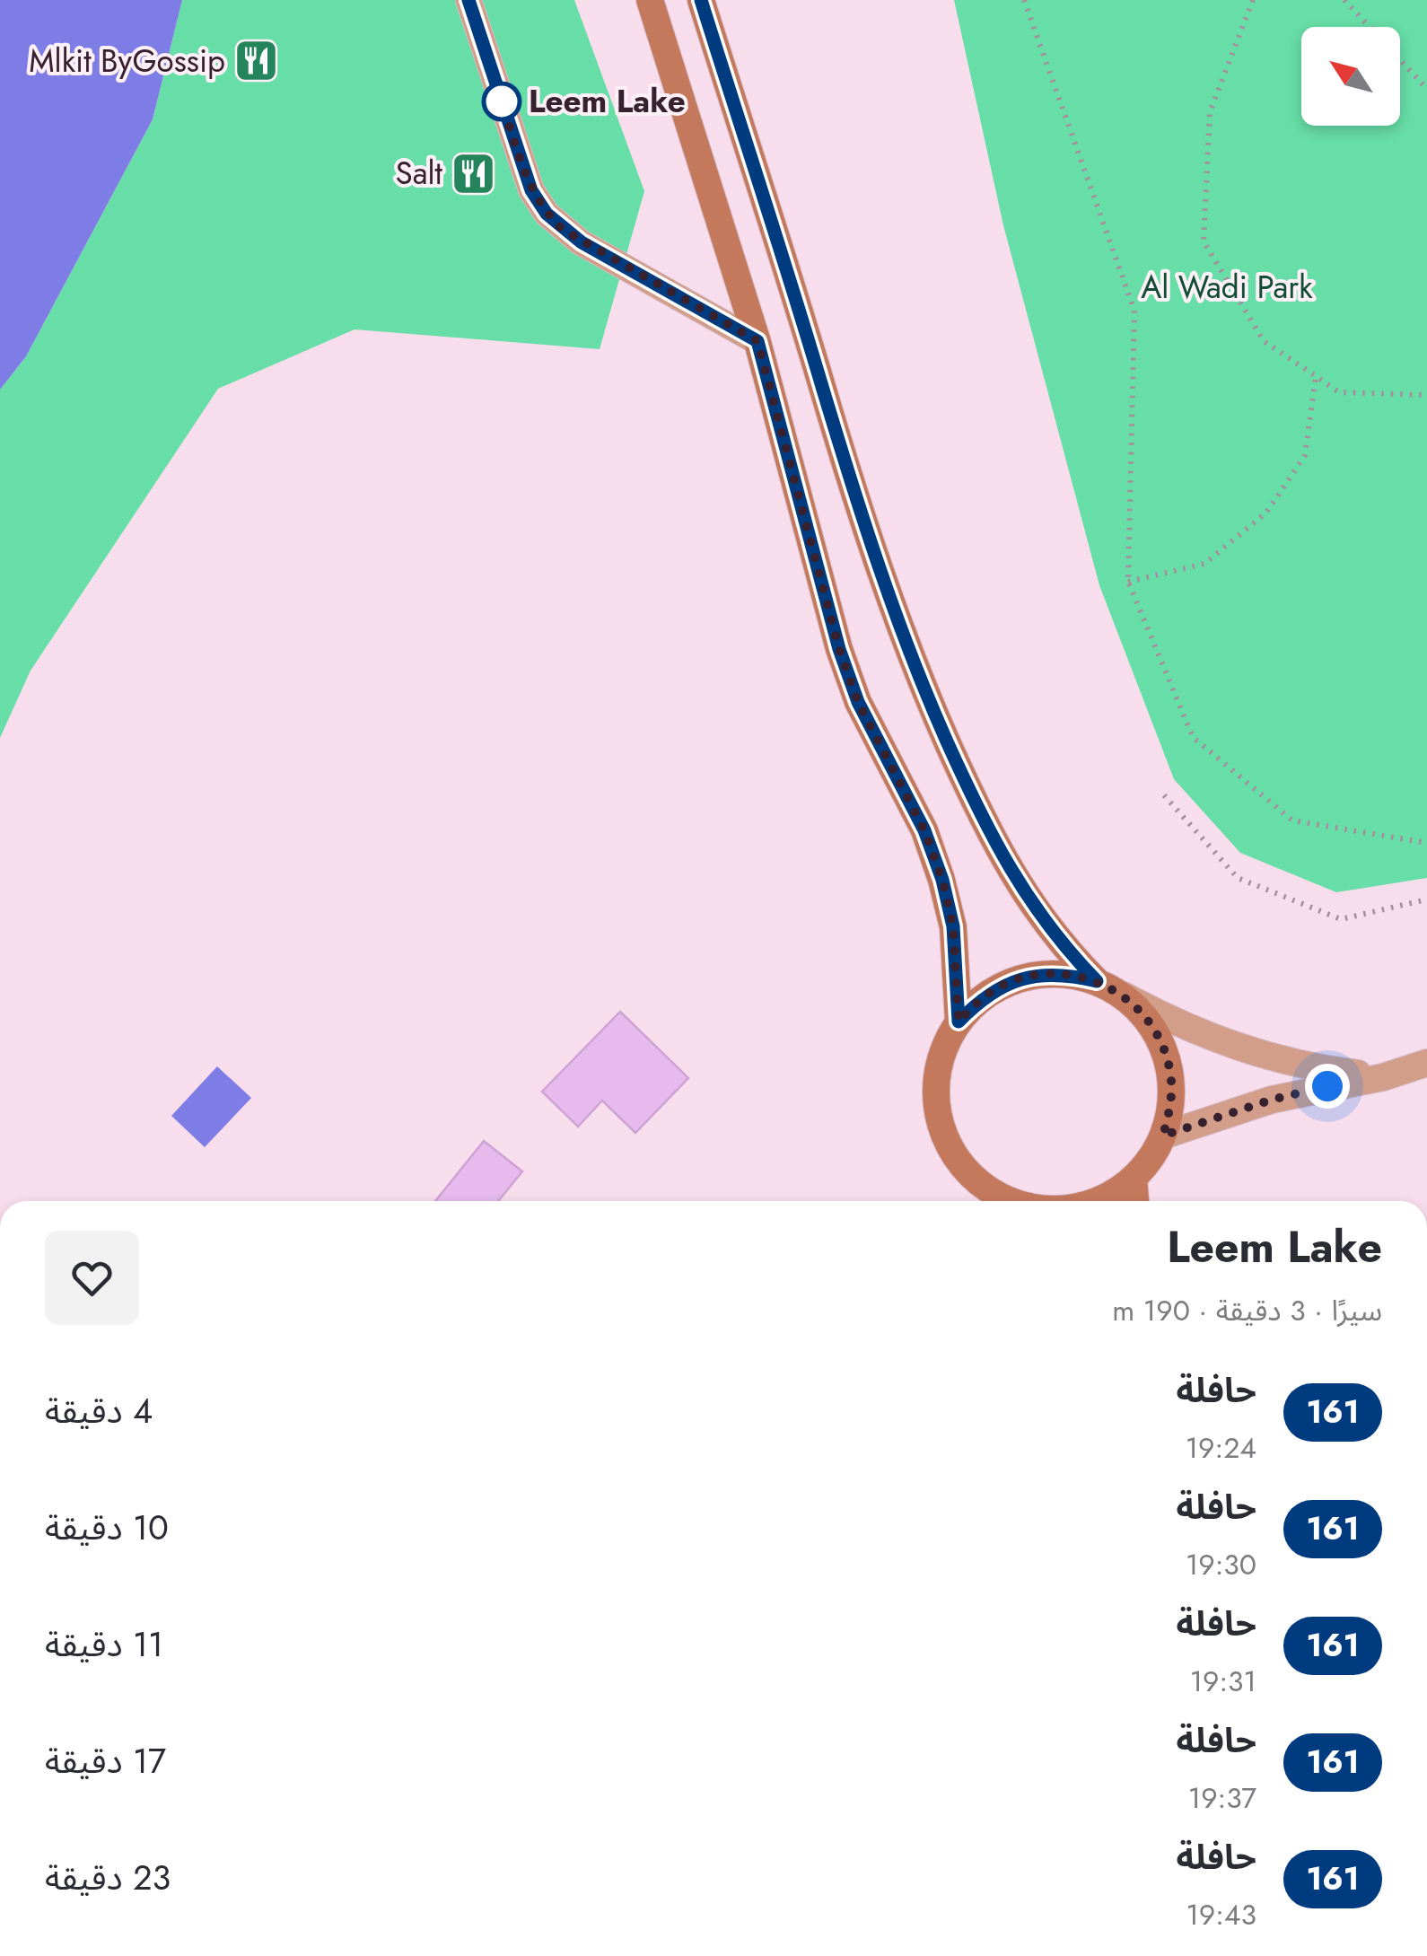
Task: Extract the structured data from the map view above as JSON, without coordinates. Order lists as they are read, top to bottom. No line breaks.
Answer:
{"parks":["Al Wadi Park"],"places":{"restaurant":["Mlkit ByGossip","Salt"],"other":["Leem Lake"]},"lines":["bus line 161"],"north":"top left","page":{"heading":["Leem Lake","سيرًا · 3 دقيقة · 190 m"],"list":[{"mark":"161","name":"حافلة","note":"19:24","value":"4 دقيقة"},{"mark":"161","name":"حافلة","note":"19:30","value":"10 دقيقة"},{"mark":"161","name":"حافلة","note":"19:31","value":"11 دقيقة"},{"mark":"161","name":"حافلة","note":"19:37","value":"17 دقيقة"},{"mark":"161","name":"حافلة","note":"19:43","value":"23 دقيقة"}]}}
